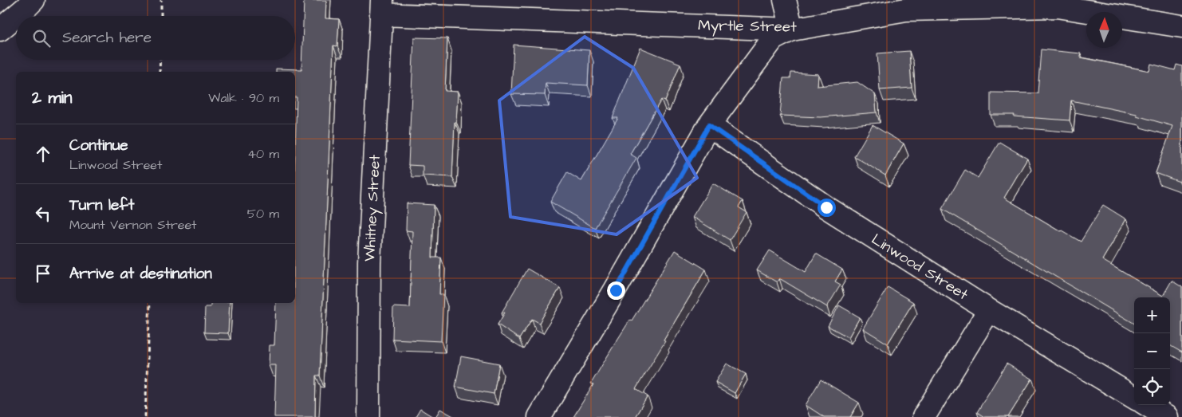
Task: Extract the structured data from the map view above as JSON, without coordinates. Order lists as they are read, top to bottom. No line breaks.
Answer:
{"streets":{"street":["Myrtle Street","Whitney Street","Linwood Street"]},"crossings":[["Myrtle Street","Whitney Street"]],"north":"top","page":{"search":"Search here","heading":["2 min","Walk · 90 m"],"list":[["Continue","Linwood Street","40 m"],["Turn left","Mount Vernon Street","50 m"],"Arrive at destination"],"map_buttons":["+","−"]}}
